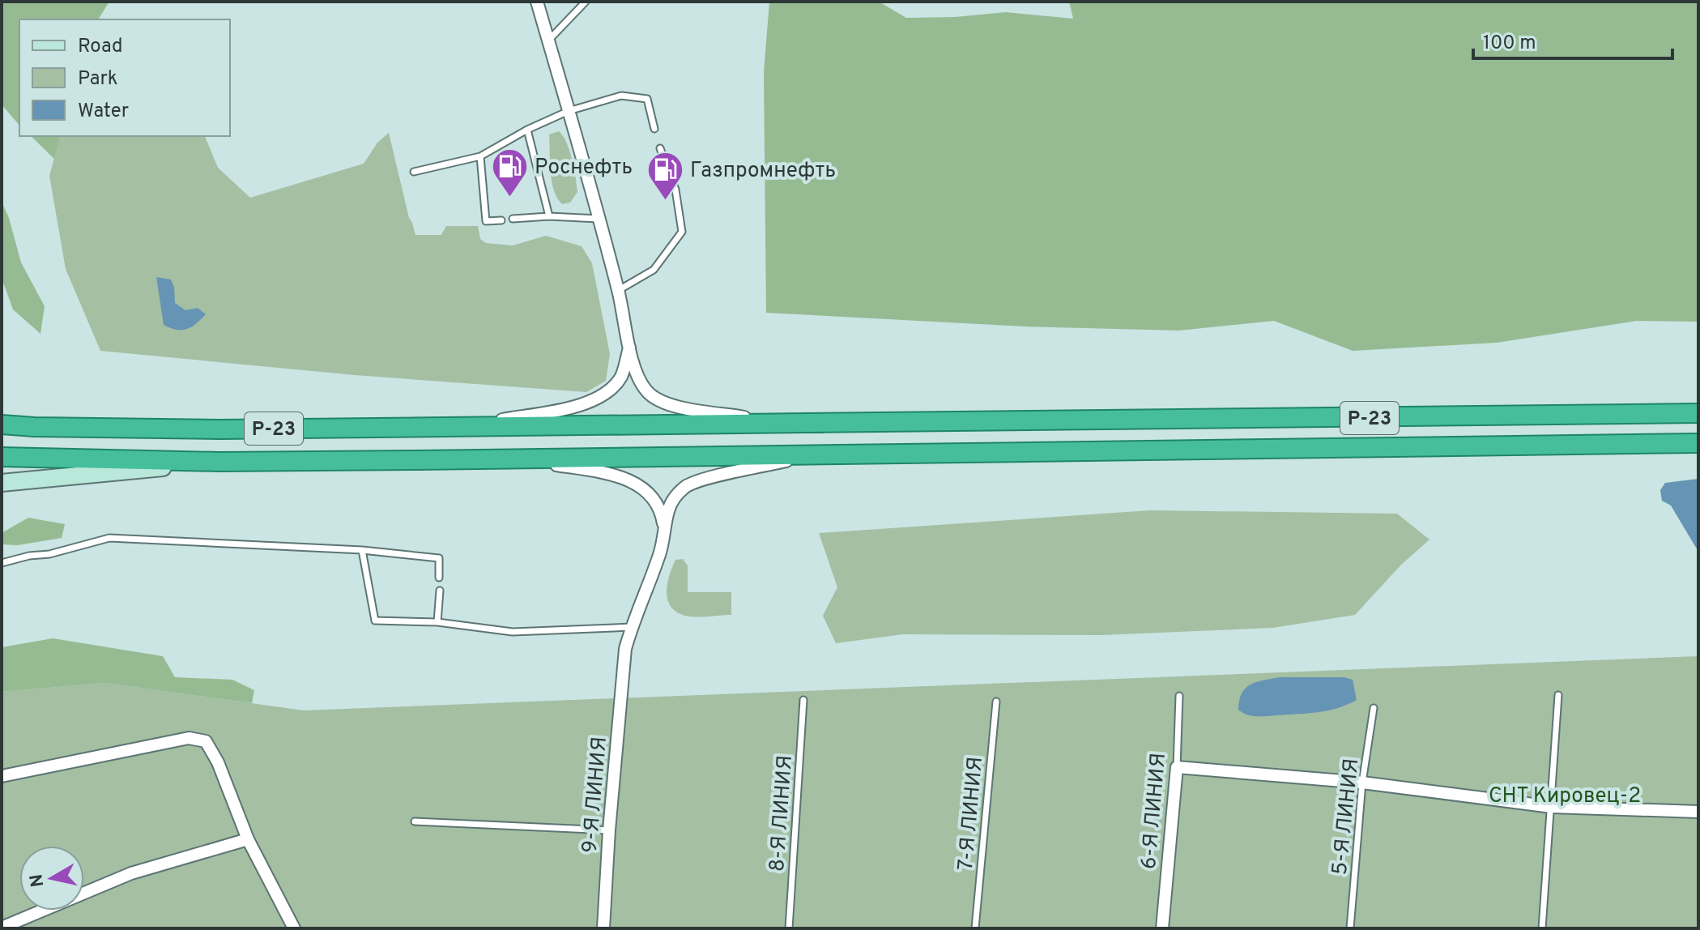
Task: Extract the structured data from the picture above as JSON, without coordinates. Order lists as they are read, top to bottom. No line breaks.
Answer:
{"streets":{"highway":["Р-23"],"street":["9-Я ЛИНИЯ","6-Я ЛИНИЯ"],"lane":["8-Я ЛИНИЯ","7-Я ЛИНИЯ","5-Я ЛИНИЯ"]},"crossings":[["Р-23","9-Я ЛИНИЯ"]],"parks":["СНТ Кировец-2"],"places":{"fuel station":["Роснефть","Газпромнефть"]},"legend":["Road","Park","Water"],"scale_bar":"100 m","north":"left"}
